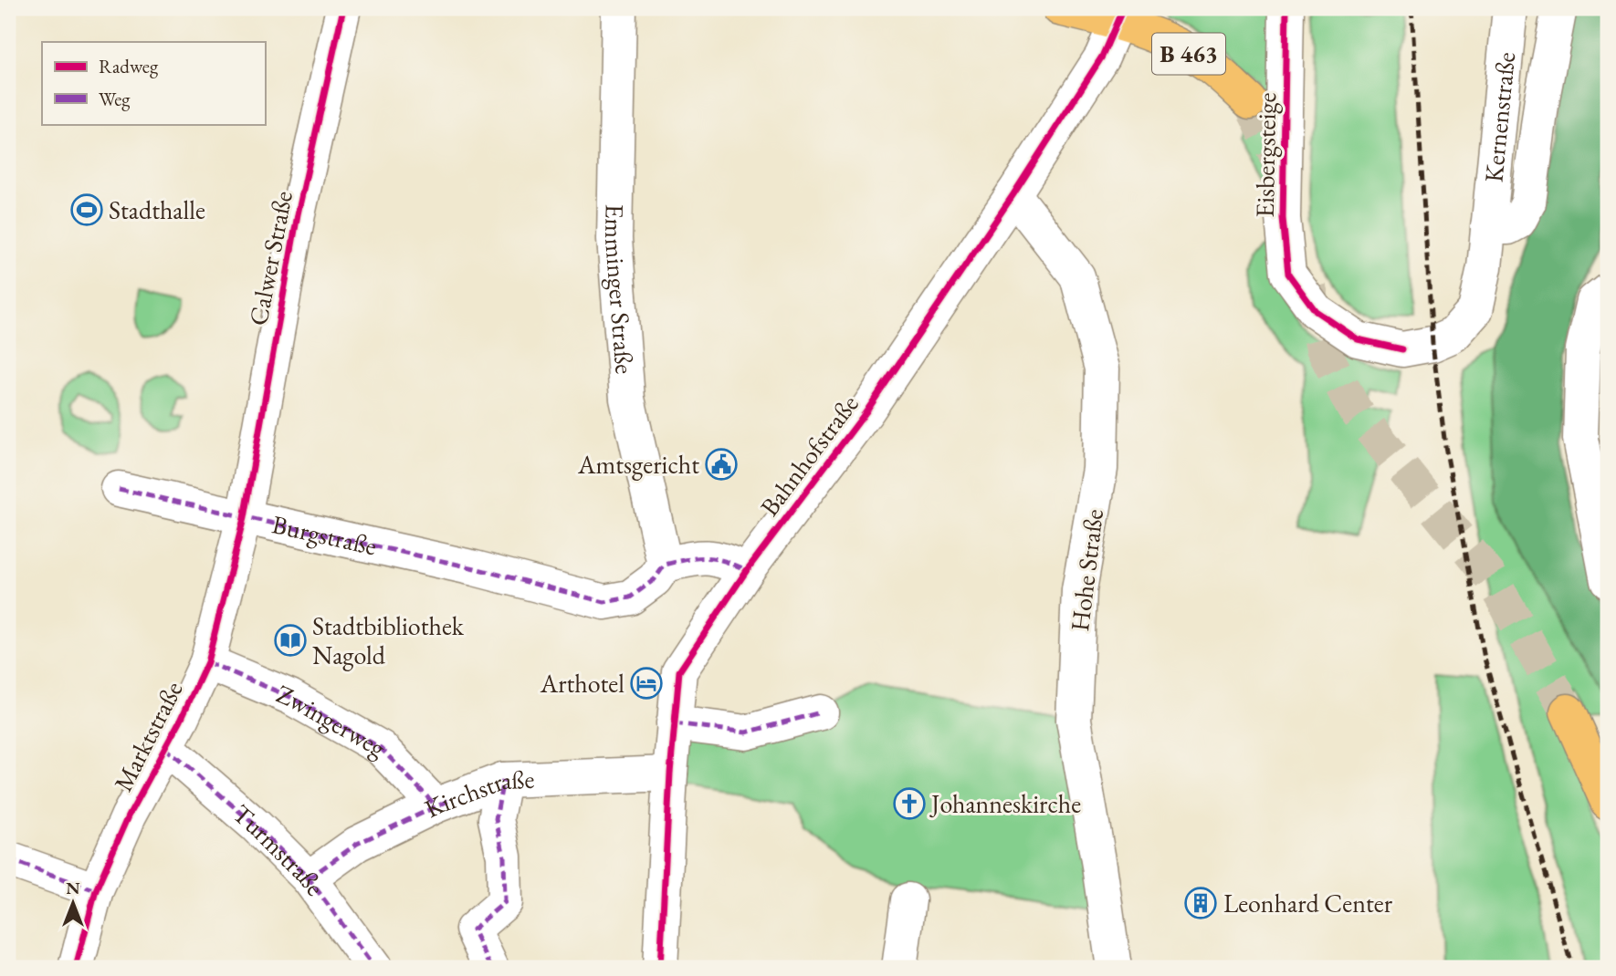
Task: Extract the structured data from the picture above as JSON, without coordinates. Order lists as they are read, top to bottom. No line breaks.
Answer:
{"streets":{"main road":["B 463"],"street":["Kernenstraße","Eisbergsteige","Calwer Straße","Emminger Straße","Bahnhofstraße","Burgstraße","Hohe Straße","Zwingerweg","Marktstraße","Kirchstraße","Turmstraße"]},"crossings":[["B 463","Bahnhofstraße"],["Kernenstraße","Eisbergsteige"],["Calwer Straße","Burgstraße"],["Calwer Straße","Marktstraße"],["Emminger Straße","Burgstraße"],["Bahnhofstraße","Hohe Straße"],["Bahnhofstraße","Kirchstraße"],["Burgstraße","Marktstraße"],["Zwingerweg","Marktstraße"],["Zwingerweg","Kirchstraße"],["Marktstraße","Turmstraße"],["Kirchstraße","Turmstraße"]],"places":{"sports":["Stadthalle"],"public building":["Amtsgericht"],"library":["Stadtbibliothek Nagold"],"hotel":["Arthotel"],"church":["Johanneskirche"],"building":["Leonhard Center"]},"legend":["Radweg","Weg"],"north":"top"}
